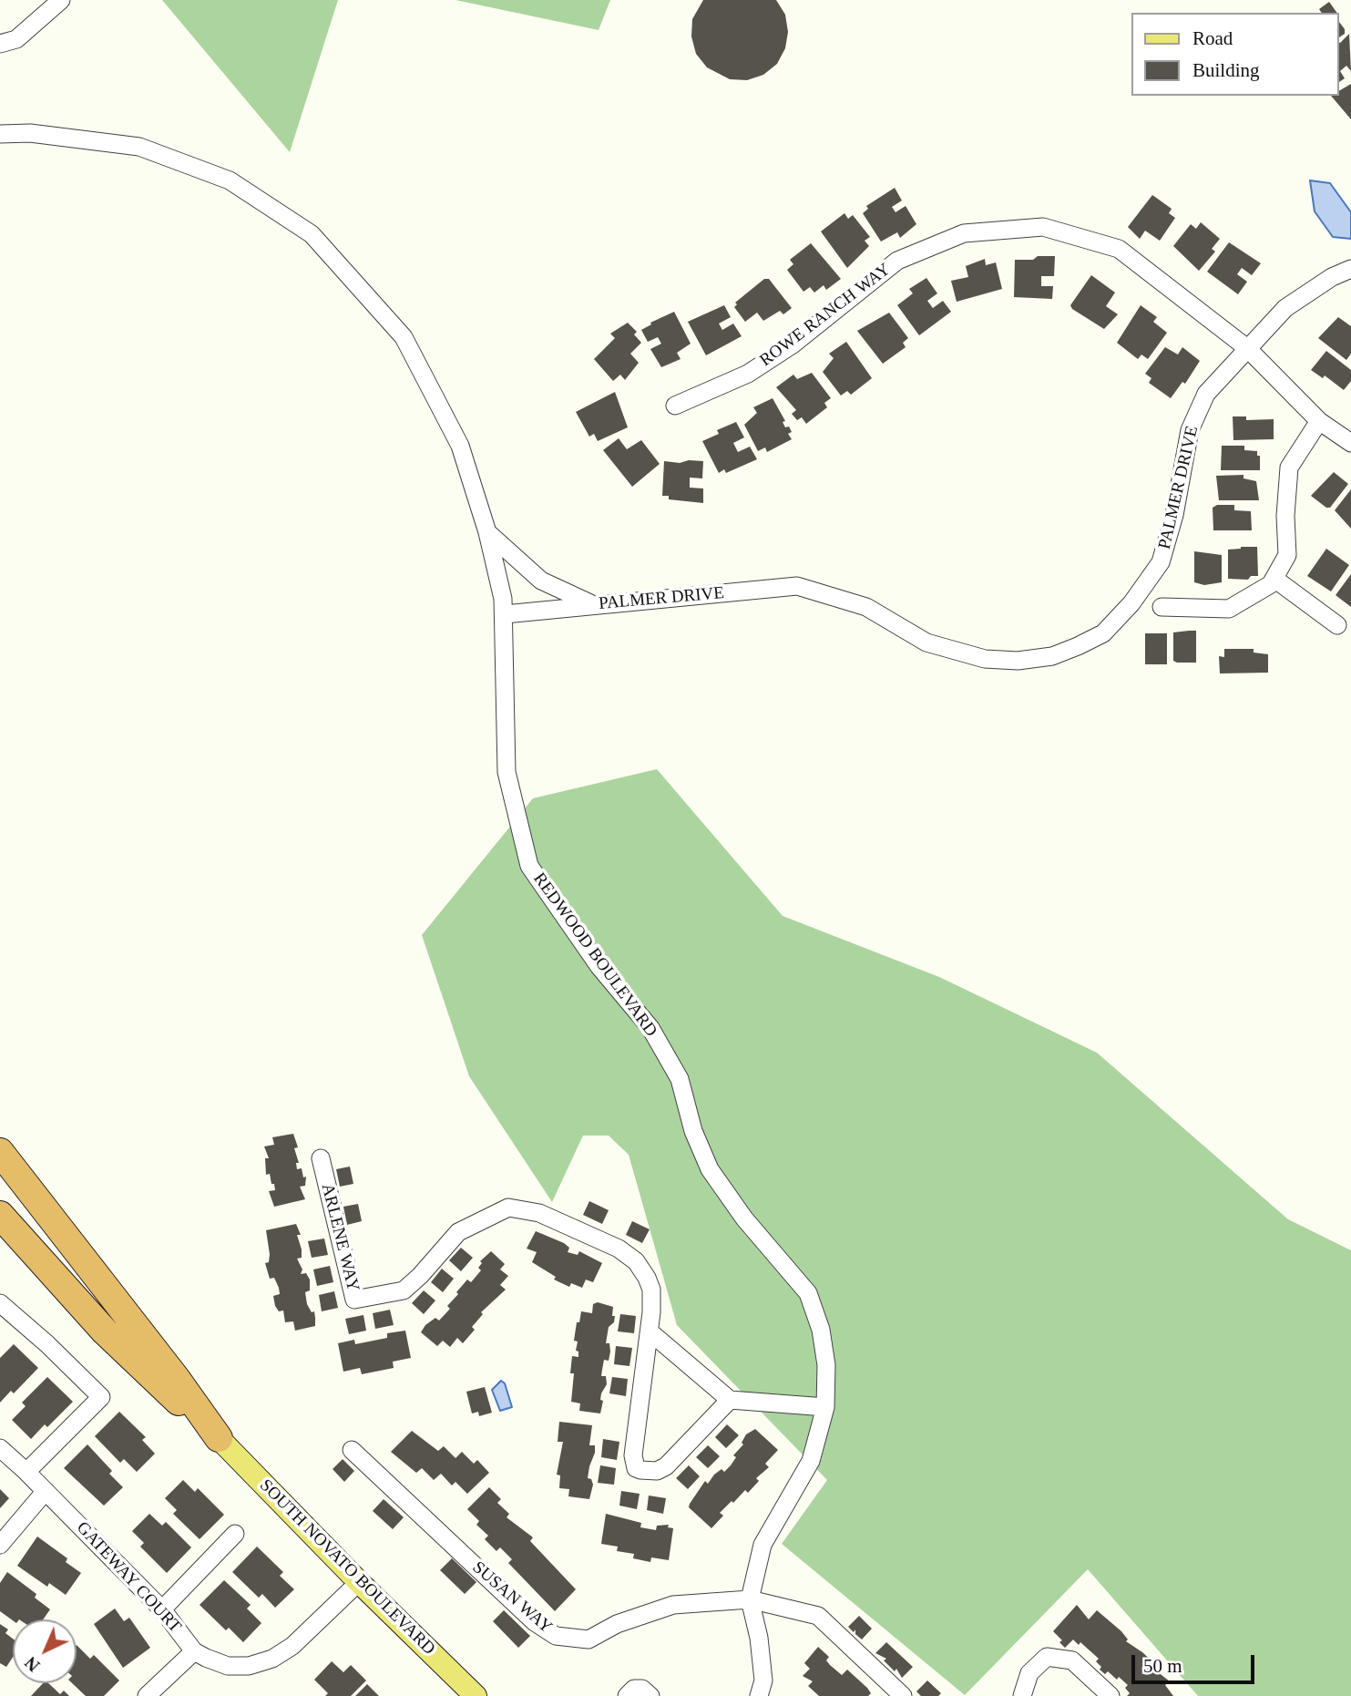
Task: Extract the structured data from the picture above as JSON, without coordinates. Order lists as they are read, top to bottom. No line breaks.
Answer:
{"streets":{"main road":["SOUTH NOVATO BOULEVARD"],"street":["ROWE RANCH WAY","PALMER DRIVE","REDWOOD BOULEVARD","ARLENE WAY","GATEWAY COURT","SUSAN WAY"]},"crossings":[["ROWE RANCH WAY","PALMER DRIVE"],["PALMER DRIVE","REDWOOD BOULEVARD"],["REDWOOD BOULEVARD","SUSAN WAY"],["SOUTH NOVATO BOULEVARD","GATEWAY COURT"]],"legend":["Road","Building"],"scale_bar":"50 m","north":"bottom left"}
